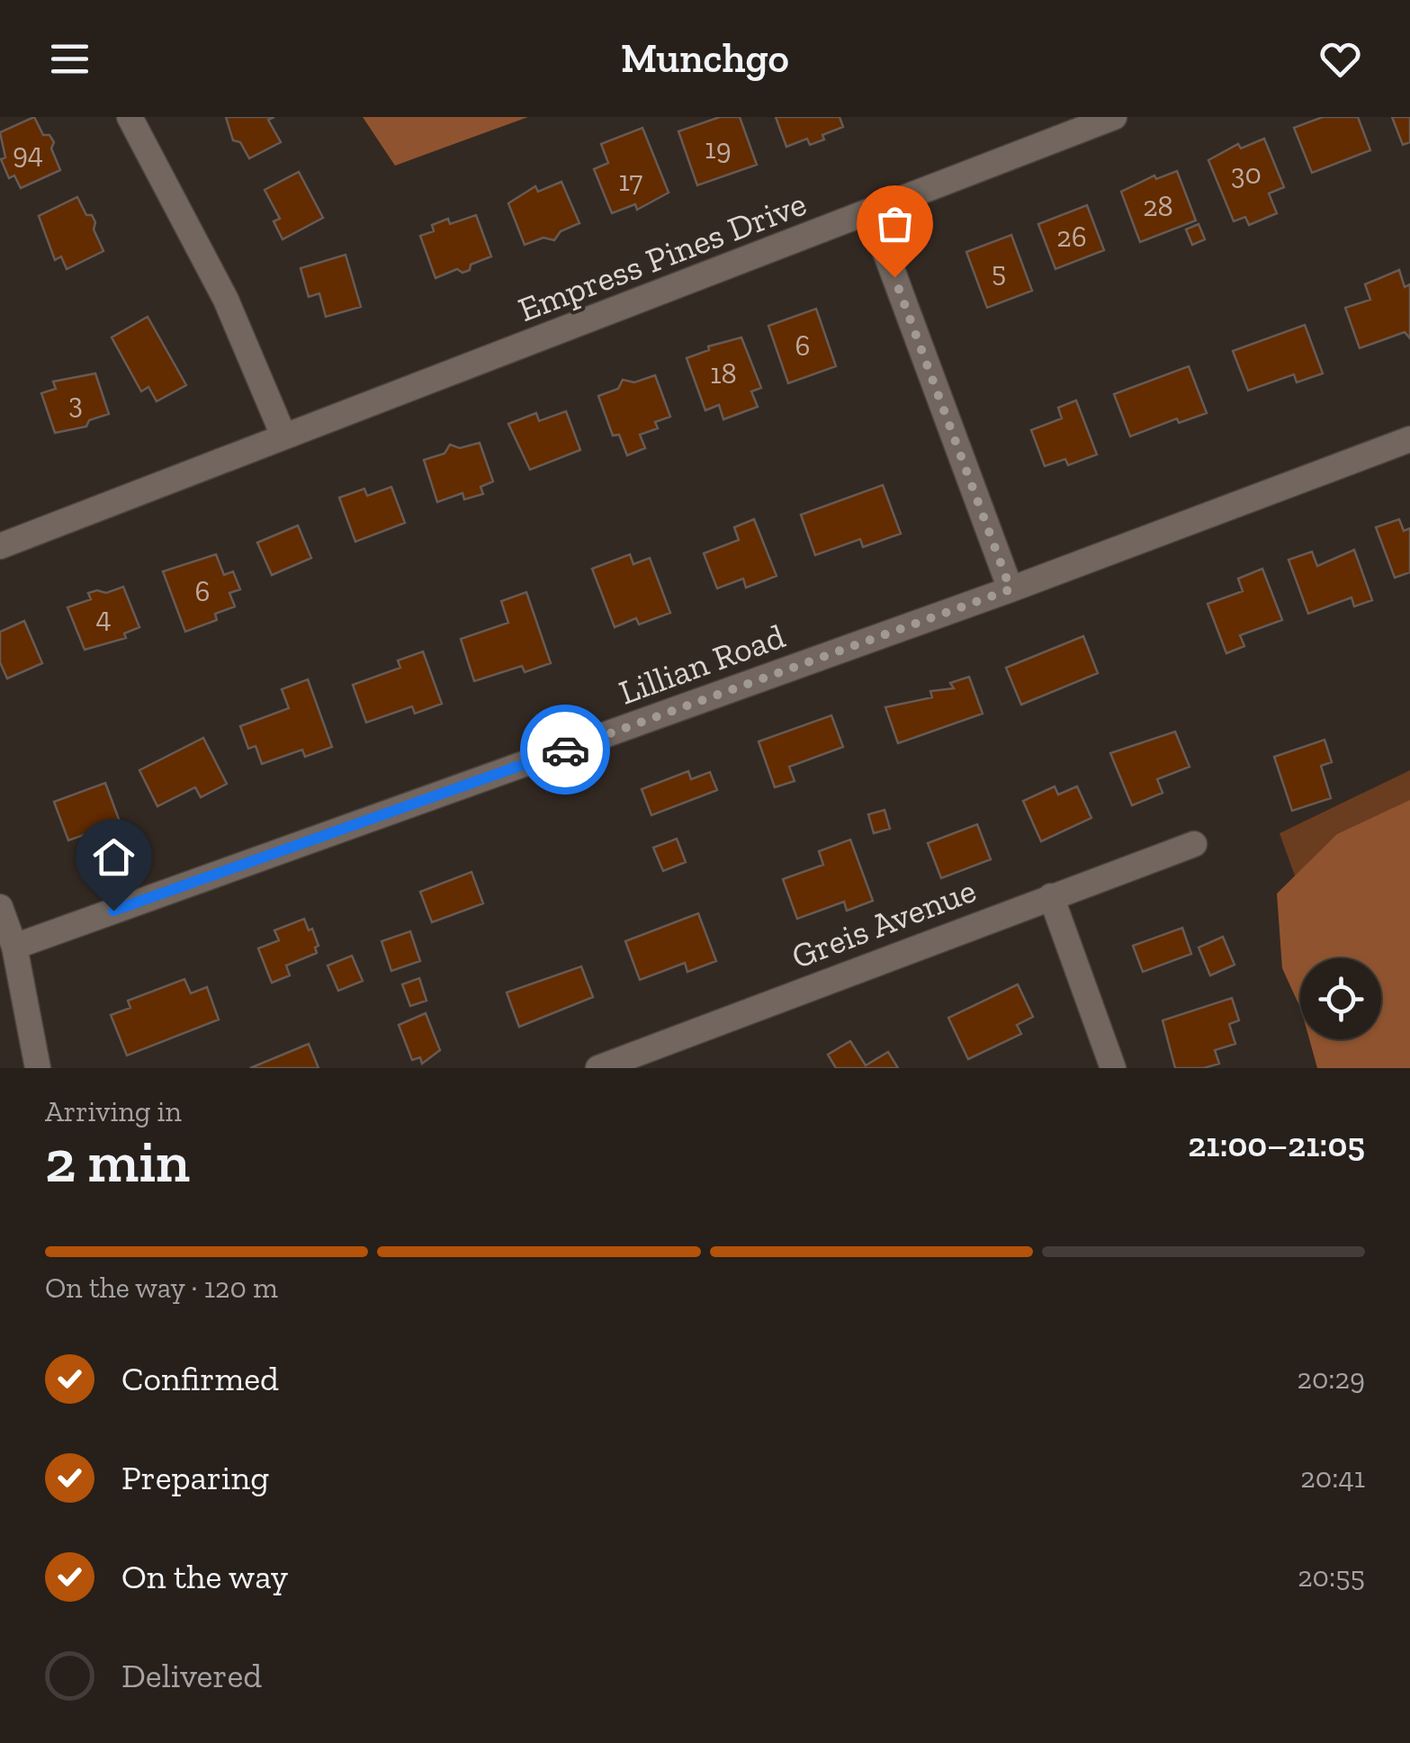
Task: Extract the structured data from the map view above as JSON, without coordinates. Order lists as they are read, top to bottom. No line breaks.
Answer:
{"streets":{"street":["Empress Pines Drive","Lillian Road","Greis Avenue"]},"house_numbers":["19","94","30","17","28","26","5","6","18","3","6","4"],"page":{"header":"Munchgo","heading":["2 min","Arriving in","21:00–21:05"],"bar":"On the way · 120 m","list":[["Confirmed","20:29"],["Preparing","20:41"],["On the way","20:55"],"Delivered"]}}
